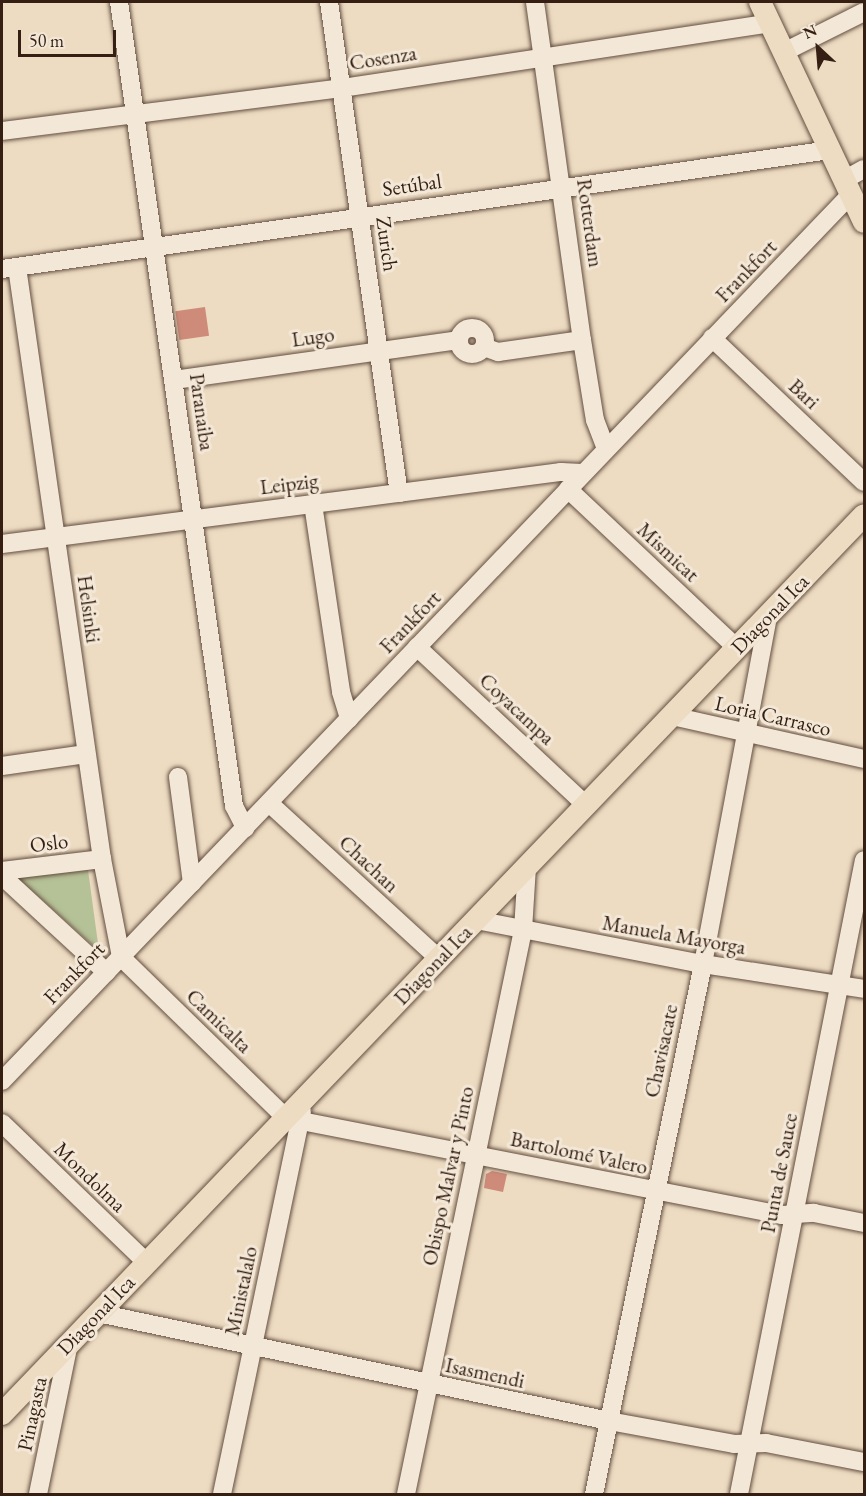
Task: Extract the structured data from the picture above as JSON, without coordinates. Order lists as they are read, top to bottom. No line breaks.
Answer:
{"streets":{"main road":["Diagonal Ica"],"street":["Cosenza","Setúbal","Rotterdam","Zurich","Frankfort","Lugo","Bari","Paranaiba","Leipzig","Mismicat","Helsinki","Coyacampa","Loria Carrasco","Oslo","Chachan","Manuela Mayorga","Camicalta","Chavisacate","Bartolomé Valero","Punta de Sauce","Obispo Malvar y Pinto","Mondolma","Ministalalo","Isasmendi","Pinagasta"]},"crossings":[["Cosenza","Rotterdam"],["Cosenza","Zurich"],["Cosenza","Paranaiba"],["Setúbal","Rotterdam"],["Setúbal","Zurich"],["Setúbal","Paranaiba"],["Setúbal","Helsinki"],["Rotterdam","Frankfort"],["Rotterdam","Lugo"],["Zurich","Lugo"],["Zurich","Leipzig"],["Frankfort","Bari"],["Frankfort","Paranaiba"],["Frankfort","Leipzig"],["Frankfort","Mismicat"],["Frankfort","Helsinki"],["Frankfort","Coyacampa"],["Frankfort","Chachan"],["Frankfort","Camicalta"],["Lugo","Paranaiba"],["Paranaiba","Leipzig"],["Leipzig","Helsinki"],["Mismicat","Diagonal Ica"],["Helsinki","Oslo"],["Helsinki","Camicalta"],["Diagonal Ica","Coyacampa"],["Diagonal Ica","Loria Carrasco"],["Diagonal Ica","Chachan"],["Diagonal Ica","Manuela Mayorga"],["Diagonal Ica","Camicalta"],["Diagonal Ica","Chavisacate"],["Diagonal Ica","Bartolomé Valero"],["Diagonal Ica","Obispo Malvar y Pinto"],["Diagonal Ica","Mondolma"],["Diagonal Ica","Ministalalo"],["Diagonal Ica","Isasmendi"],["Diagonal Ica","Pinagasta"],["Loria Carrasco","Chavisacate"],["Manuela Mayorga","Chavisacate"],["Manuela Mayorga","Punta de Sauce"],["Manuela Mayorga","Obispo Malvar y Pinto"],["Camicalta","Bartolomé Valero"],["Camicalta","Ministalalo"],["Chavisacate","Bartolomé Valero"],["Chavisacate","Isasmendi"],["Bartolomé Valero","Punta de Sauce"],["Bartolomé Valero","Obispo Malvar y Pinto"],["Bartolomé Valero","Ministalalo"],["Punta de Sauce","Isasmendi"],["Obispo Malvar y Pinto","Isasmendi"],["Ministalalo","Isasmendi"]],"scale_bar":"50 m","north":"top left"}
